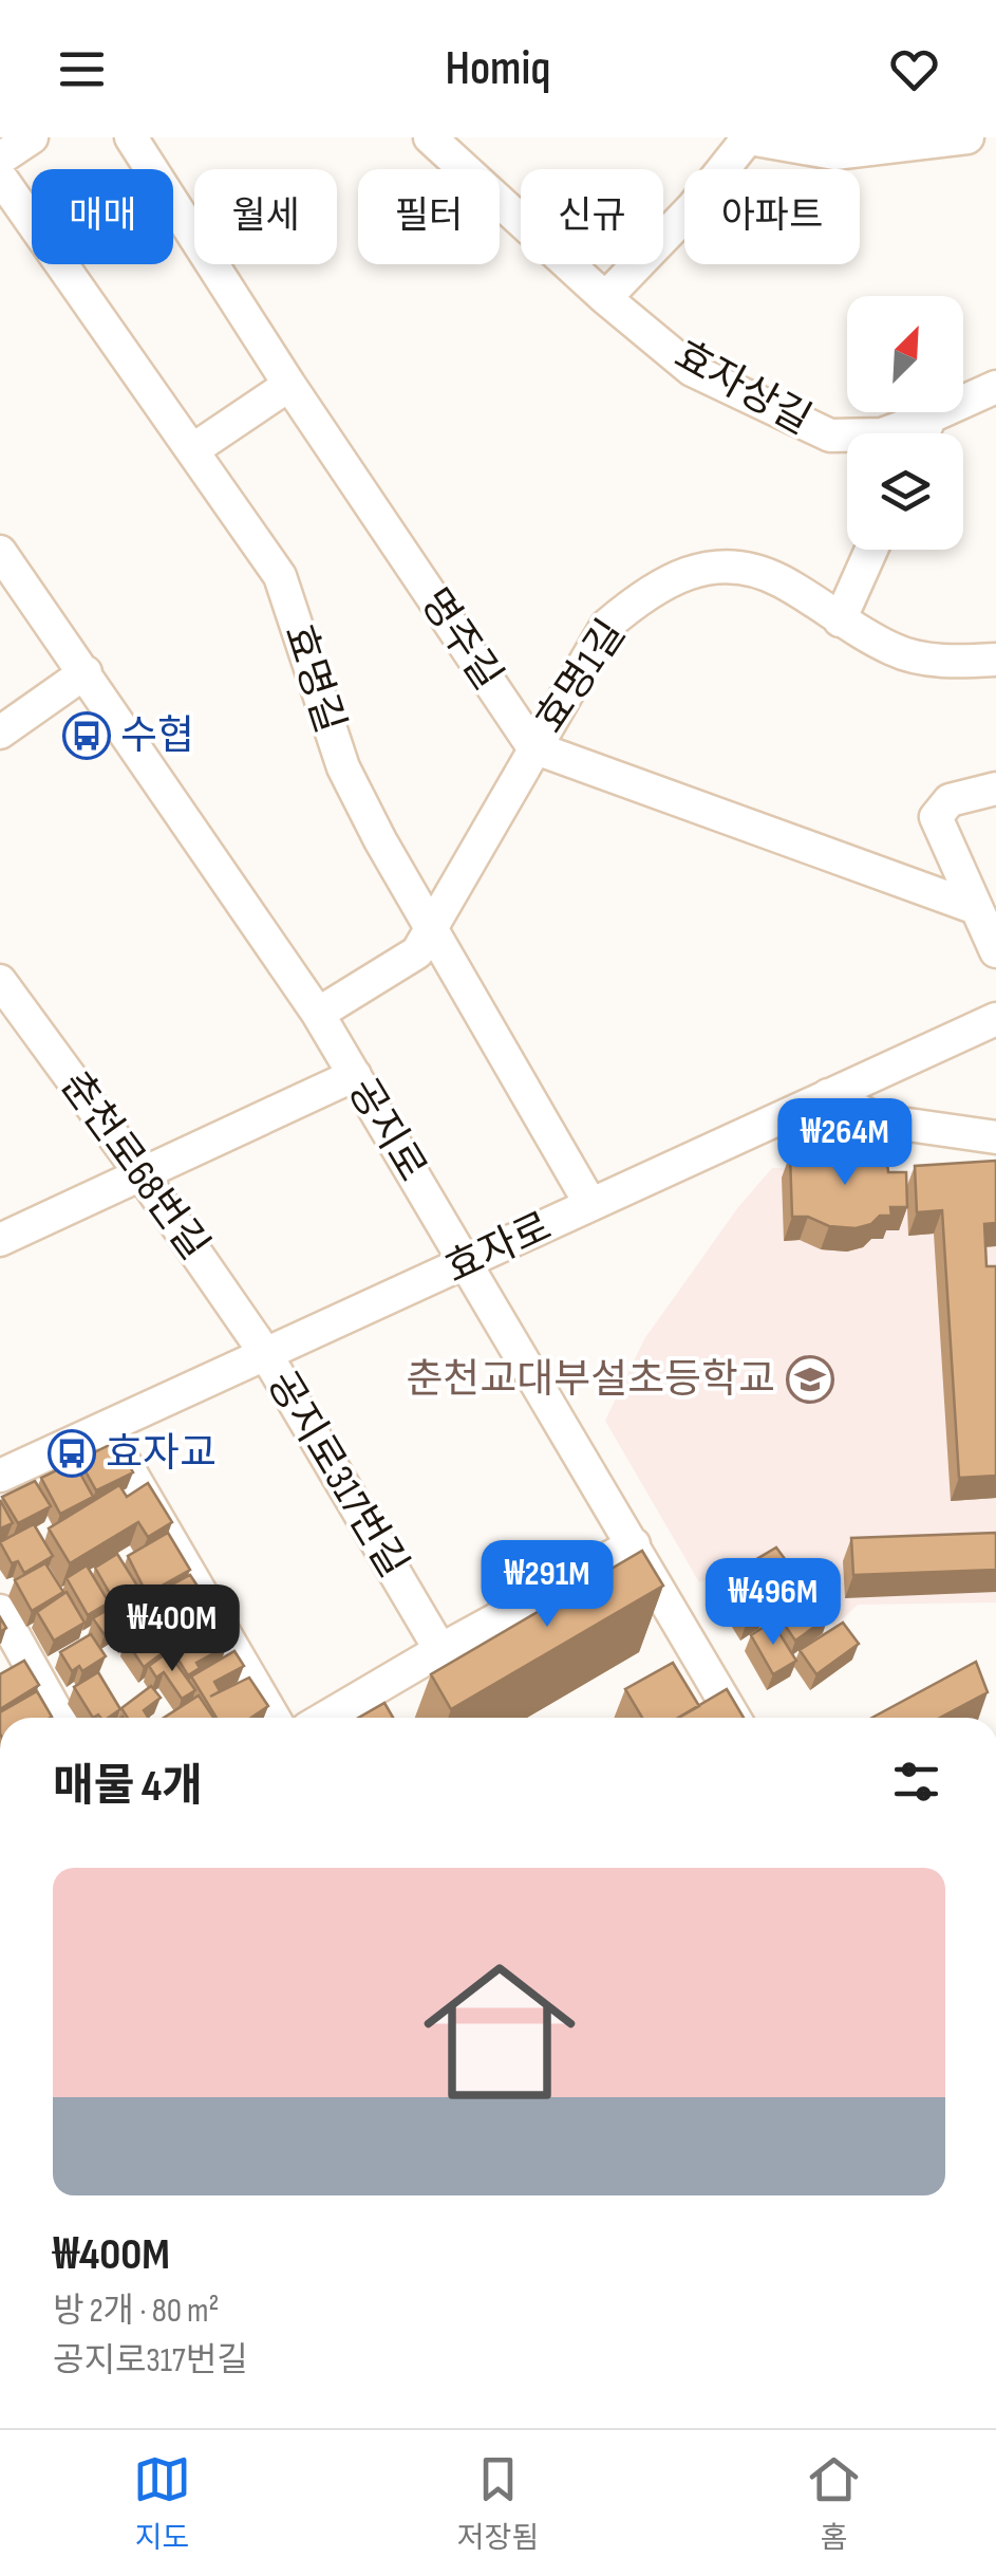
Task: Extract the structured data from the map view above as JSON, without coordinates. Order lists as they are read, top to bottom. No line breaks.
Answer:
{"streets":{"street":["효자상길","명주길","효명1길","효명길","공지로","춘천로68번길","효자로","공지로317번길"]},"crossings":[["명주길","효명1길"],["효명1길","효명길"],["효명1길","공지로"],["효명길","효자로"],["공지로","효자로"],["춘천로68번길","효자로"],["춘천로68번길","공지로317번길"],["효자로","공지로317번길"]],"places":{"bus stop":["수협","효자교"],"school or university":["춘천교대부설초등학교"]},"north":"top right","page":{"header":"Homiq","chip":["매매","월세","필터","신규","아파트"],"price":["₩264M","₩291M","₩496M","₩400M"],"heading":"매물 4개","list":[{"name":"₩400M","note":"방 2개 · 80 m² · 공지로317번길"}],"tabs":["지도","저장됨","홈"]}}
